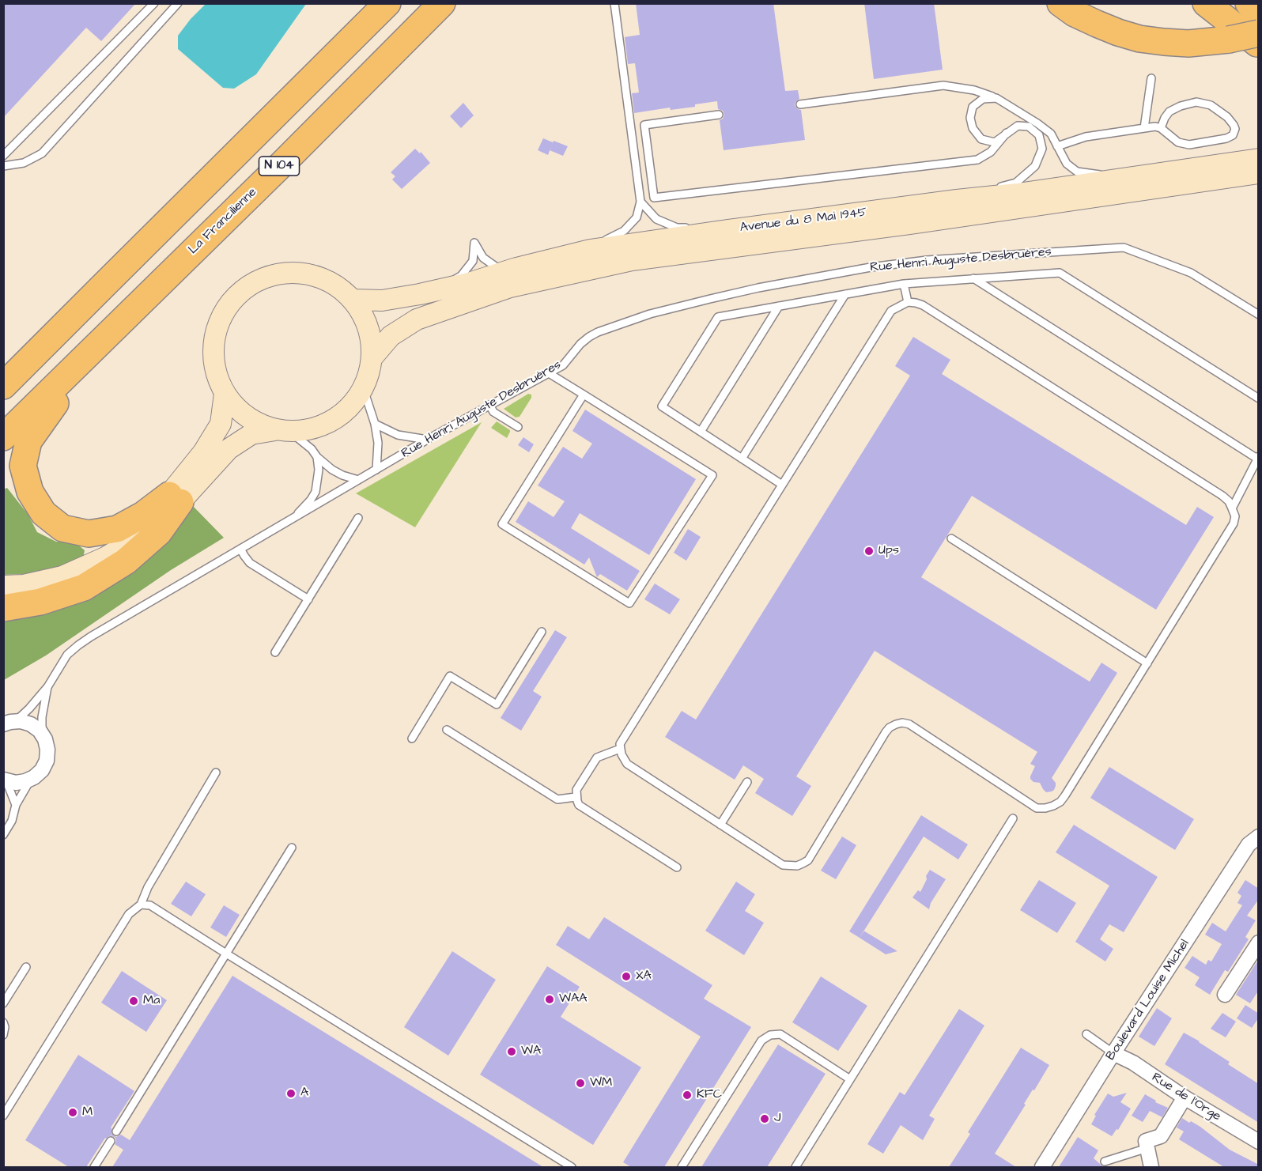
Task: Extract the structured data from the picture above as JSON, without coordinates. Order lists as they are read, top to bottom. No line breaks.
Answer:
{"streets":{"highway":["N 104","La Francilienne"],"main road":["Avenue du 8 Mai 1945"],"street":["Rue Henri Auguste Desbruères","Boulevard Louise Michel","Rue de l'Orge"]},"crossings":[["Boulevard Louise Michel","Rue de l'Orge"]],"places":["Ups","XA","WAA","Ma","WA","WM","A","KFC","M","J"]}
